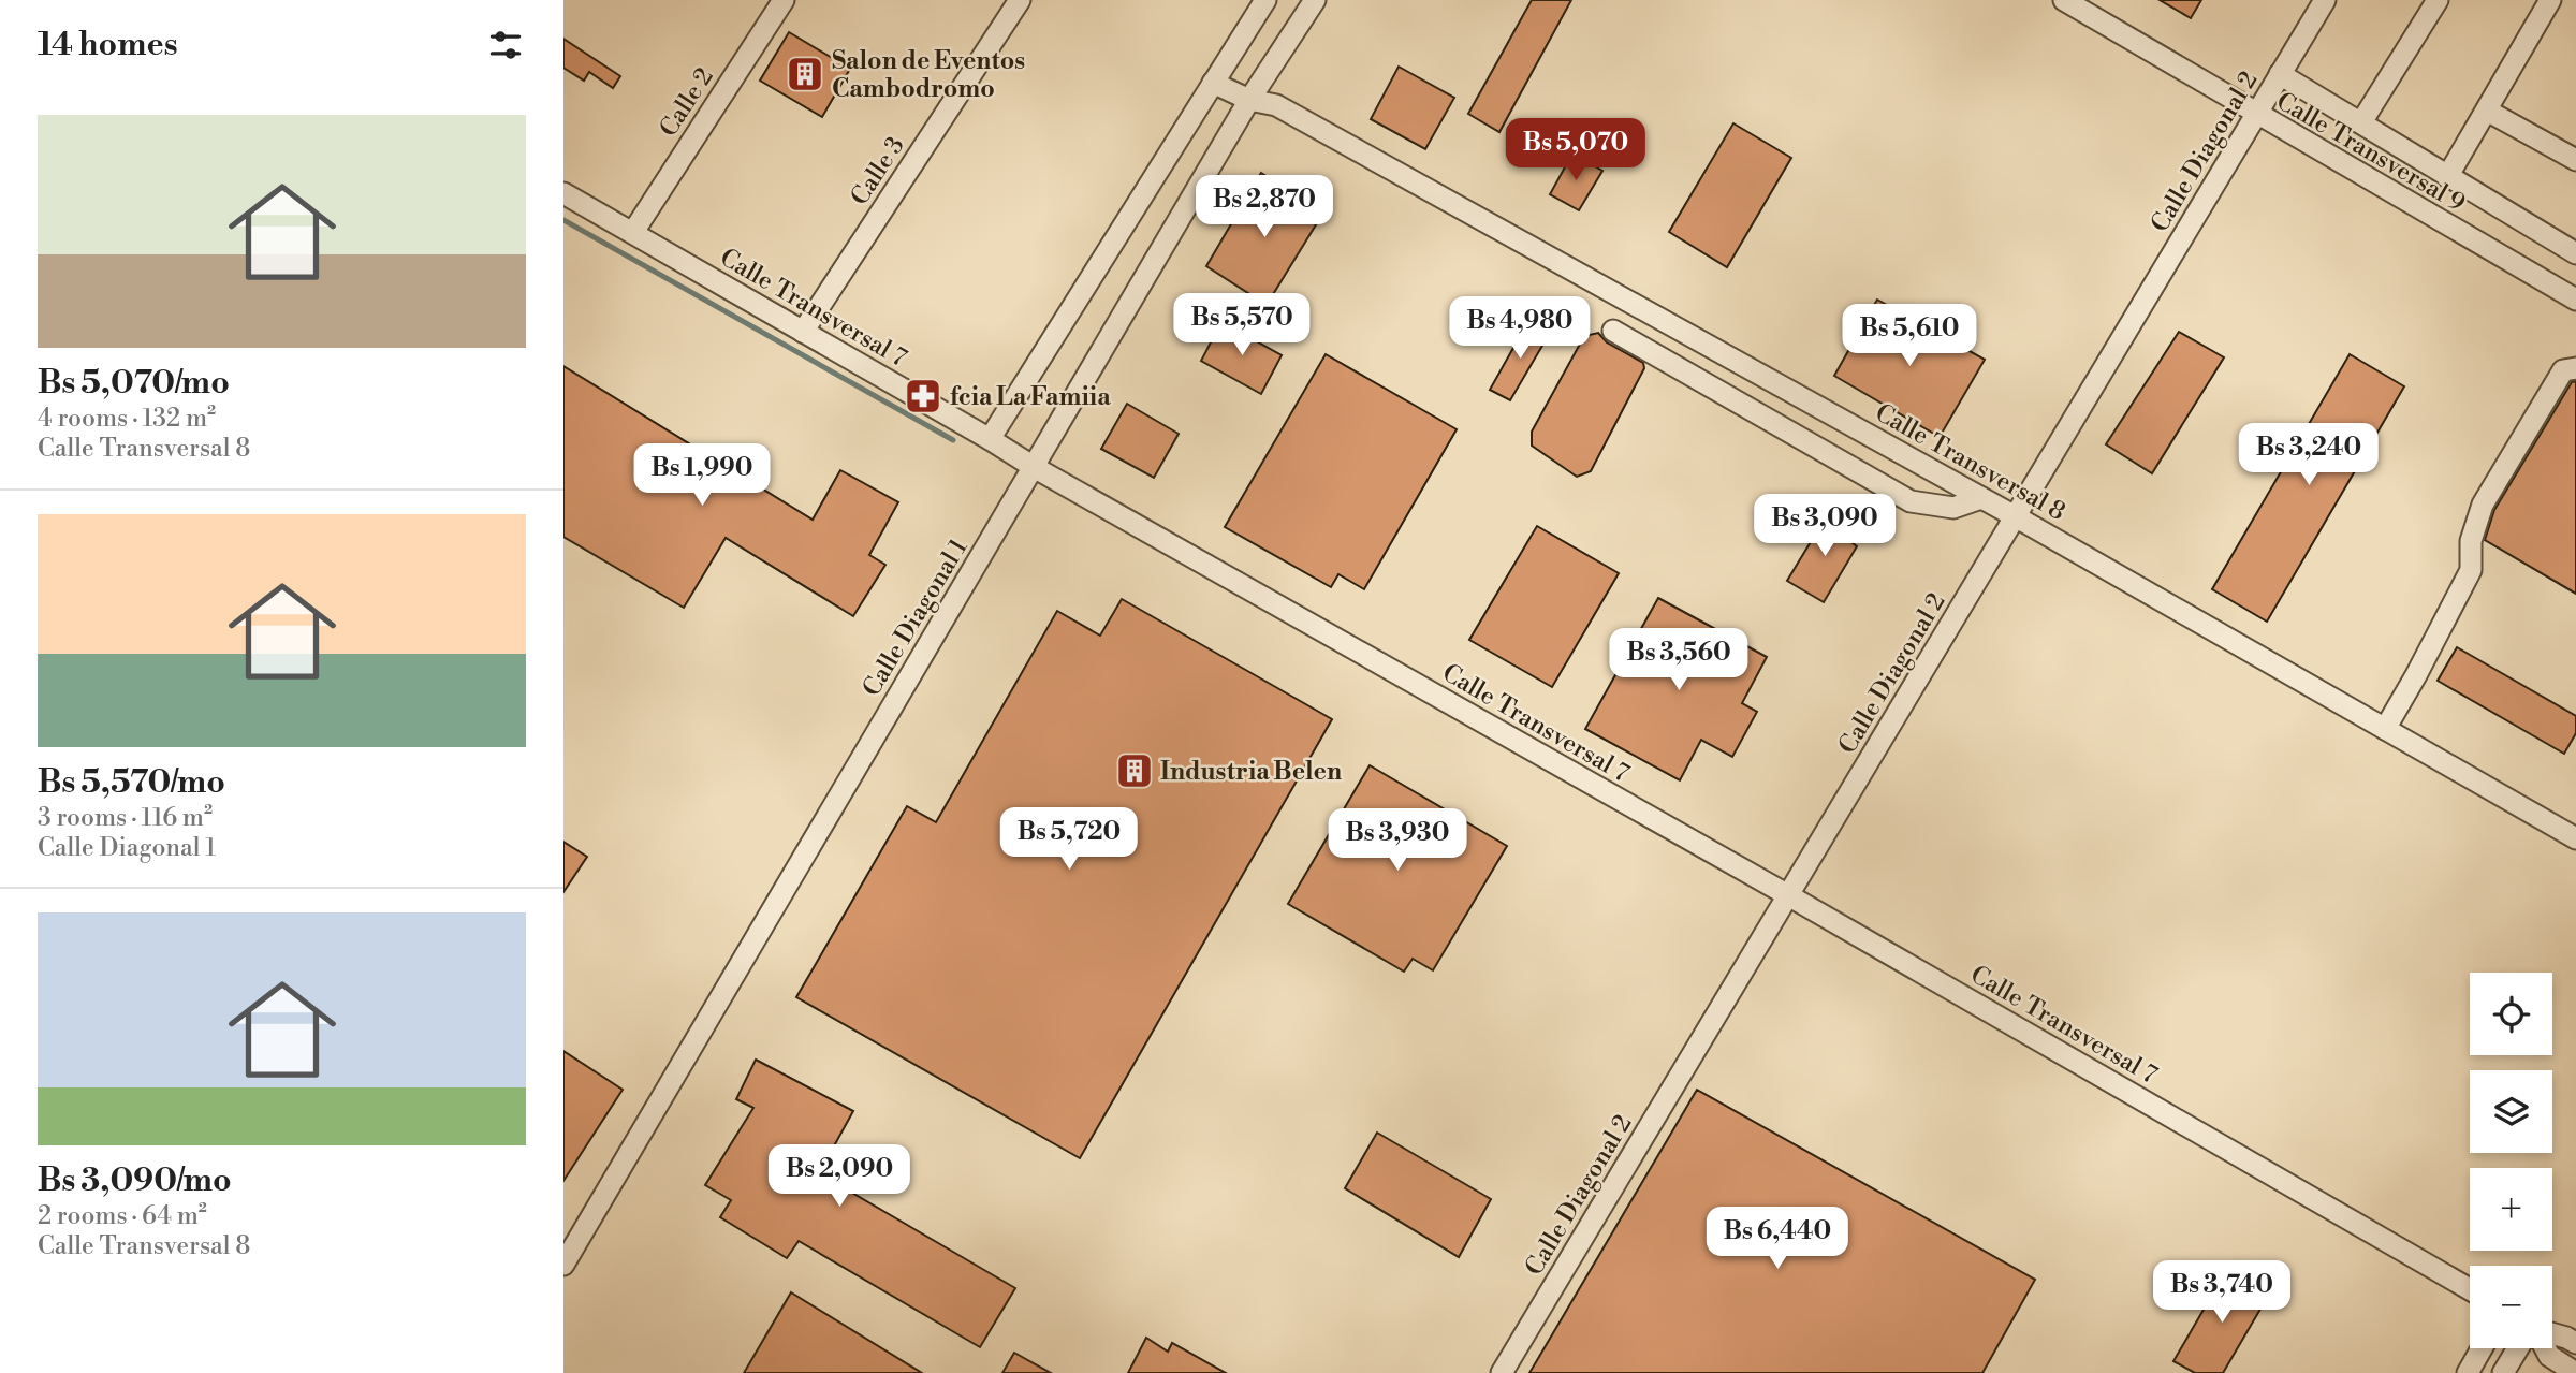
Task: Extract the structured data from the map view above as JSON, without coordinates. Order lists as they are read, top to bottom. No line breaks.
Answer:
{"streets":{"street":["Calle 2","Calle Diagonal 2","Calle Transversal 9","Calle 3","Calle Transversal 7","Calle Transversal 8","Calle Diagonal 1"]},"crossings":[["Calle 2","Calle Transversal 7"],["Calle Diagonal 2","Calle Transversal 9"],["Calle Diagonal 2","Calle Transversal 7"],["Calle Diagonal 2","Calle Transversal 8"],["Calle 3","Calle Transversal 7"],["Calle Transversal 7","Calle Diagonal 1"],["Calle Transversal 8","Calle Diagonal 1"]],"places":{"building":["Salon de Eventos Cambodromo","Industria Belen"],"pharmacy":["fcia La Famiia"]},"page":{"heading":"14 homes","list":[{"name":"Bs 5,070/mo","note":"4 rooms · 132 m² · Calle Transversal 8"},{"name":"Bs 5,570/mo","note":"3 rooms · 116 m² · Calle Diagonal 1"},{"name":"Bs 3,090/mo","note":"2 rooms · 64 m² · Calle Transversal 8"}],"price":["Bs 5,070","Bs 2,870","Bs 5,570","Bs 4,980","Bs 5,610","Bs 3,240","Bs 1,990","Bs 3,090","Bs 3,560","Bs 5,720","Bs 3,930","Bs 2,090","Bs 6,440","Bs 3,740"],"map_buttons":["+","−"]}}
